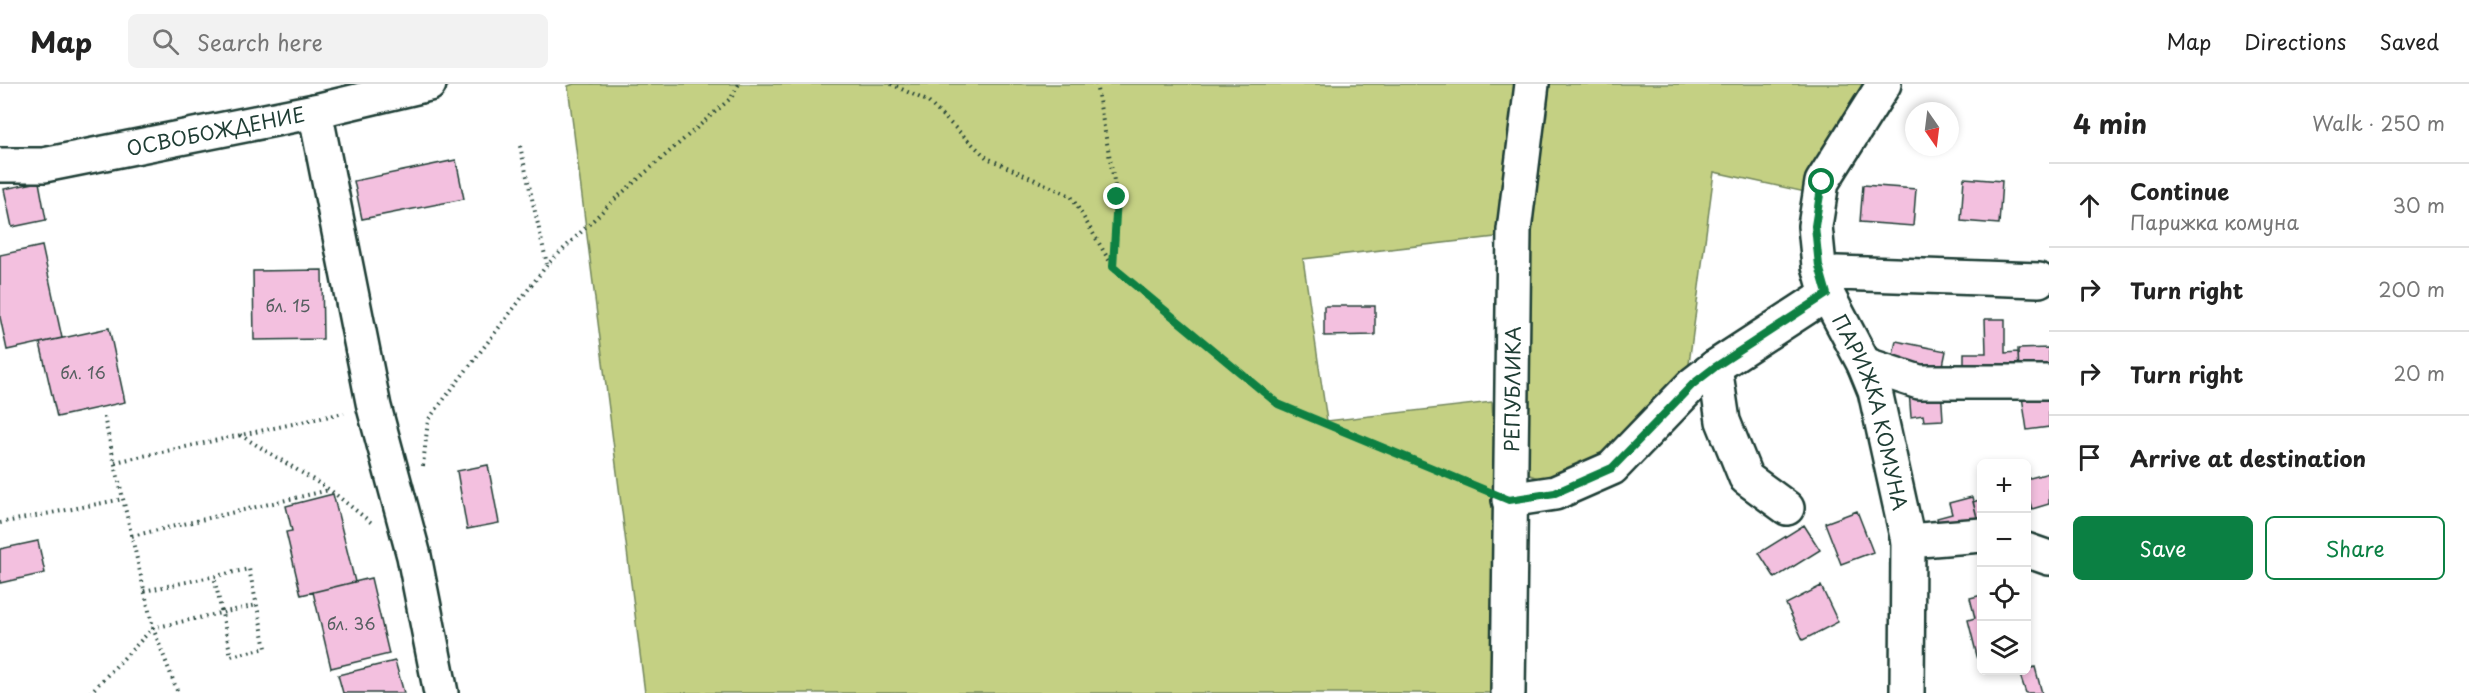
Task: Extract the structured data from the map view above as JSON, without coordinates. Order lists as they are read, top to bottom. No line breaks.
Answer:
{"streets":{"street":["ОСВОБОЖДЕНИЕ","РЕПУБЛИКА","ПАРИЖКА КОМУНА"]},"house_numbers":["бл. 15","бл. 16","бл. 36"],"north":"bottom","page":{"header":"Map","search":"Search here","nav":["Map","Directions","Saved"],"heading":["4 min","Walk · 250 m"],"list":[["Continue","Парижка комуна","30 m"],["Turn right","200 m"],["Turn right","20 m"],"Arrive at destination"],"map_buttons":["+","−"],"buttons":["Save","Share"]}}
